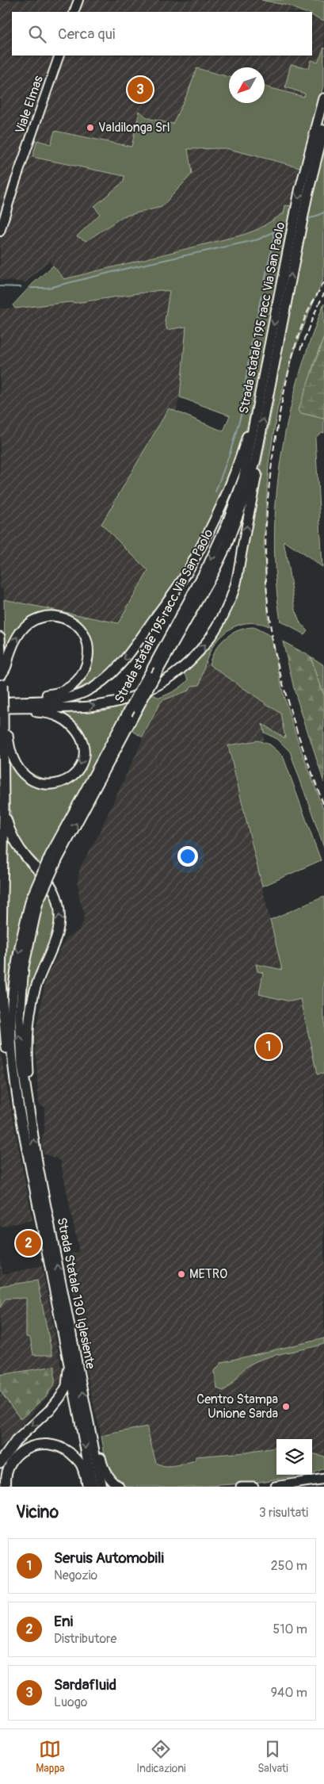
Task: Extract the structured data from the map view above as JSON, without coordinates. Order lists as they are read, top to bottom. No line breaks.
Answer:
{"streets":{"highway":["Strada statale 195 racc Via San Paolo","Strada Statale 130 Iglesiente"],"main road":["Viale Elmas"]},"crossings":[["Strada statale 195 racc Via San Paolo","Strada Statale 130 Iglesiente"]],"places":["Valdilonga Srl","METRO","Centro Stampa Unione Sarda"],"north":"bottom left","page":{"search":"Cerca qui","pins":["3","1","2"],"heading":["Vicino","3 risultati"],"list":[{"mark":"1","name":"Seruis Automobili","note":"Negozio","value":"250 m"},{"mark":"2","name":"Eni","note":"Distributore","value":"510 m"},{"mark":"3","name":"Sardafluid","note":"Luogo","value":"940 m"}],"nav":["Mappa","Indicazioni","Salvati"]}}
